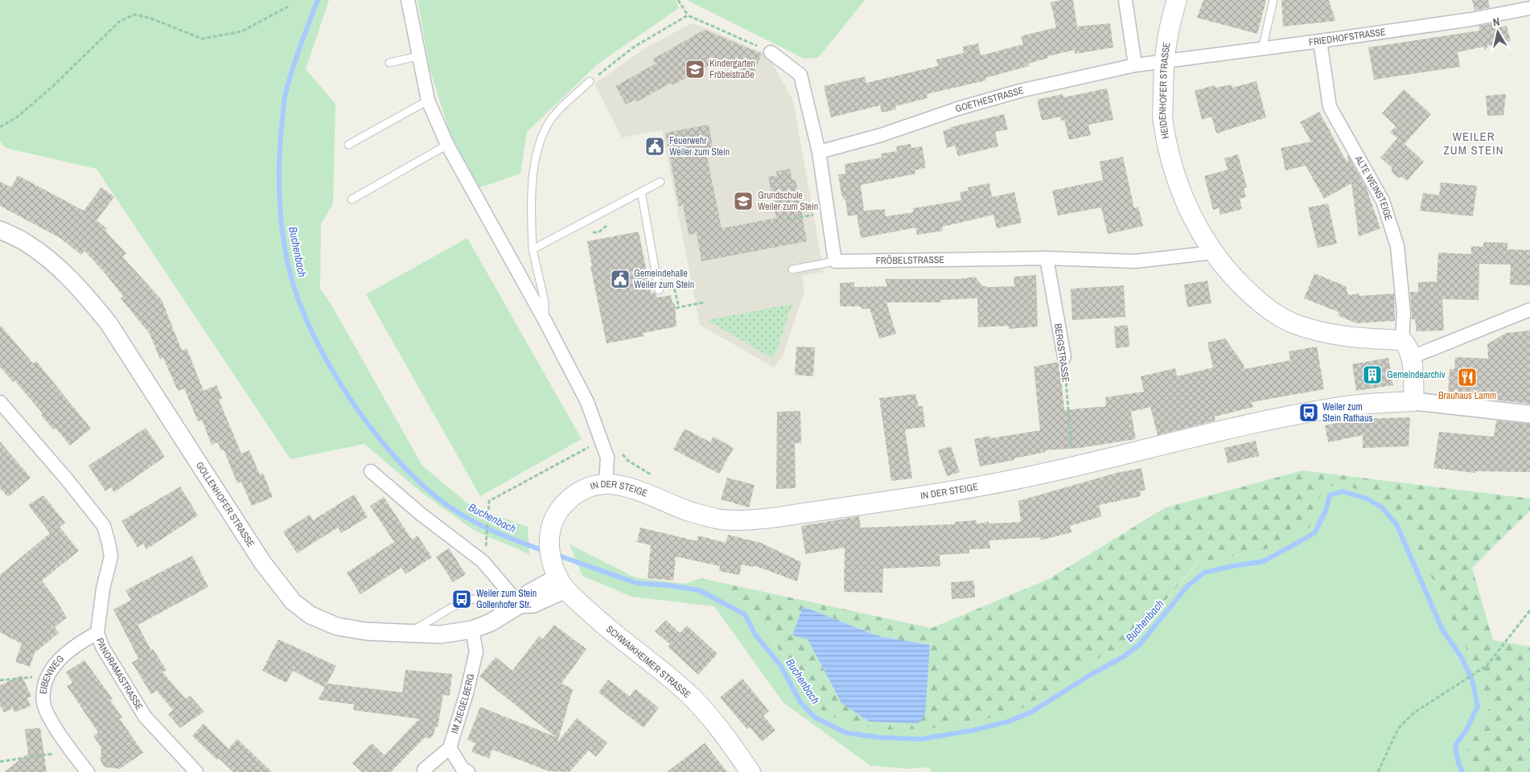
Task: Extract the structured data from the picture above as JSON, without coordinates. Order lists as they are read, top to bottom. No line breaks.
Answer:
{"streets":{"main road":["HEIDENHOFER STRASSE","IN DER STEIGE","SCHWAIKHEIMER STRASSE"],"street":["FRIEDHOFSTRASSE","GOETHESTRASSE","ALTE WEINSTEIGE","FRÖBELSTRASSE","BERGSTRASSE","GOLLENHOFER STRASSE","PANORAMASTRASSE","EIBENWEG","IM ZIEGELBERG"]},"crossings":[["FRIEDHOFSTRASSE","HEIDENHOFER STRASSE"],["FRIEDHOFSTRASSE","GOETHESTRASSE"],["FRIEDHOFSTRASSE","ALTE WEINSTEIGE"],["HEIDENHOFER STRASSE","GOETHESTRASSE"],["HEIDENHOFER STRASSE","ALTE WEINSTEIGE"],["HEIDENHOFER STRASSE","FRÖBELSTRASSE"],["FRÖBELSTRASSE","BERGSTRASSE"],["IN DER STEIGE","GOLLENHOFER STRASSE"],["IN DER STEIGE","SCHWAIKHEIMER STRASSE"],["GOLLENHOFER STRASSE","SCHWAIKHEIMER STRASSE"],["GOLLENHOFER STRASSE","IM ZIEGELBERG"],["PANORAMASTRASSE","EIBENWEG"]],"districts":["WEILER ZUM STEIN"],"water":["Buchenbach"],"places":{"school or university":["Kindergarten Fröbelstraße","Grundschule Weiler zum Stein"],"public building":["Feuerwehr Weiler zum Stein","Gemeindehalle Weiler zum Stein"],"building":["Gemeindearchiv"],"restaurant":["Brauhaus Lamm"],"bus stop":["Weiler zum Stein Rathaus","Weiler zum Stein Gollenhofer Str."]},"north":"top"}
